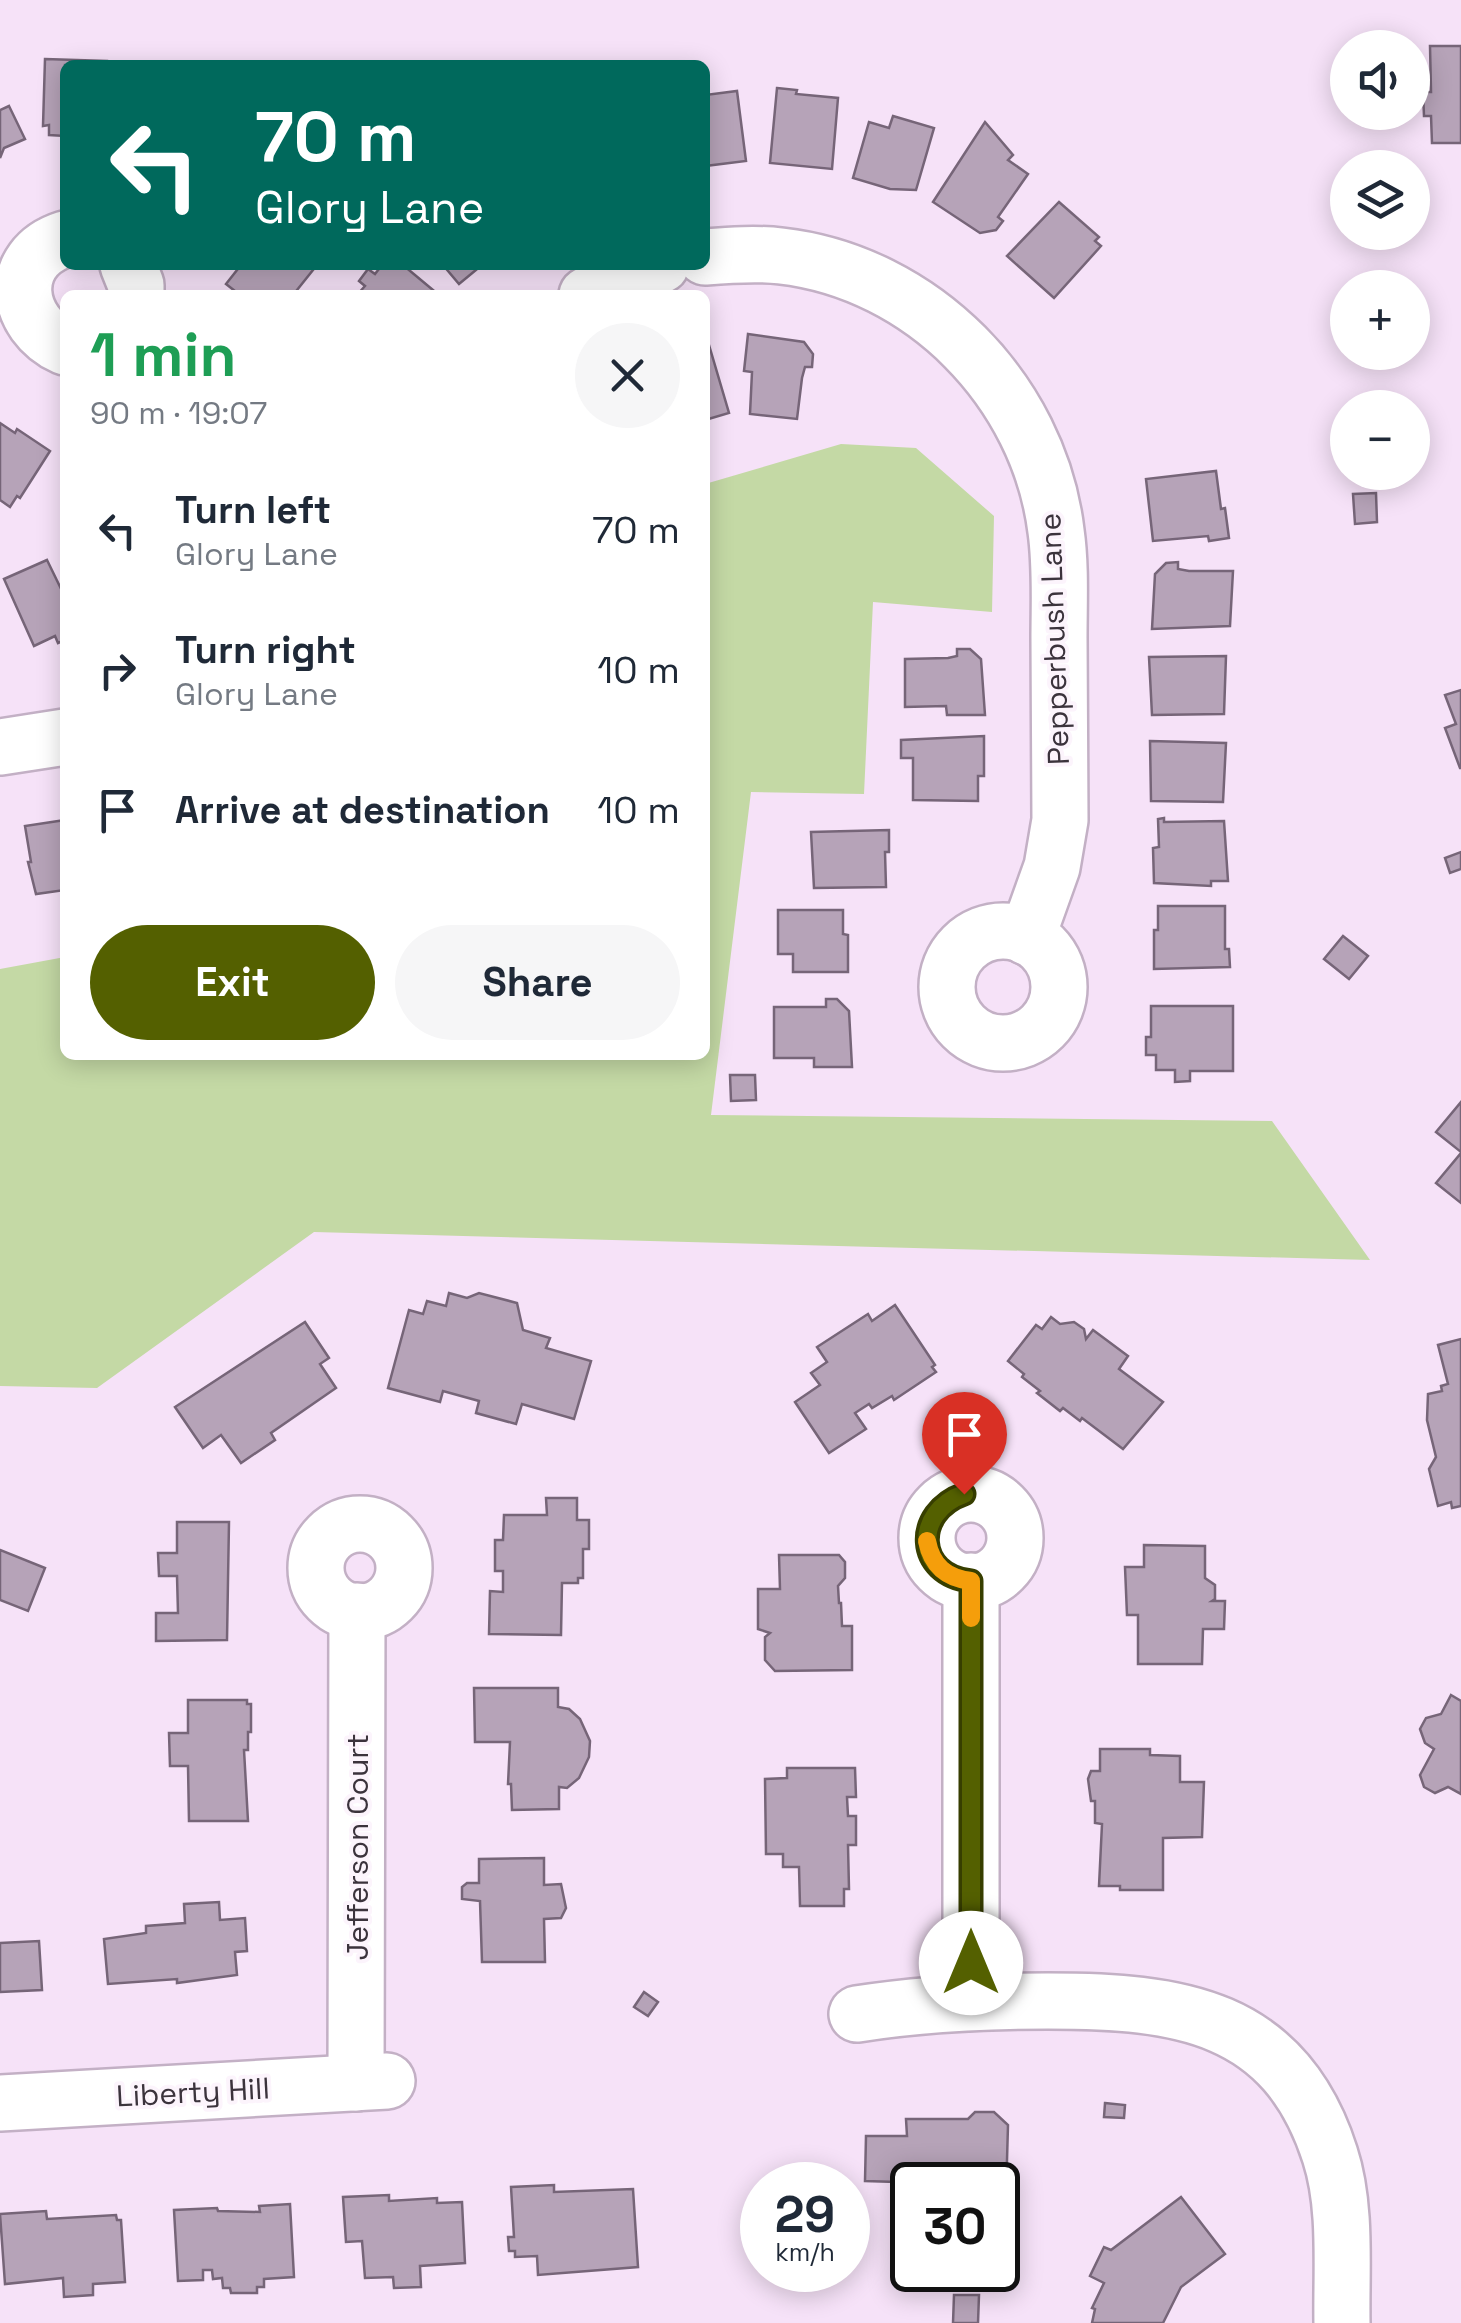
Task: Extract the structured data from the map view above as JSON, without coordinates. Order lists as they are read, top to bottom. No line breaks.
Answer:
{"streets":{"street":["Pepperbush Lane","Jefferson Court","Liberty Hill"]},"crossings":[["Jefferson Court","Liberty Hill"]],"page":{"map_buttons":["+","−"],"turn":["70 m","Glory Lane"],"heading":["1 min","90 m · 19:07"],"list":[{"name":"Turn left","note":"Glory Lane","value":"70 m"},{"name":"Turn right","note":"Glory Lane","value":"10 m"},{"name":"Arrive at destination","value":"10 m"}],"buttons":["Exit","Share"],"speed":"29 km/h","limit":"30"}}
